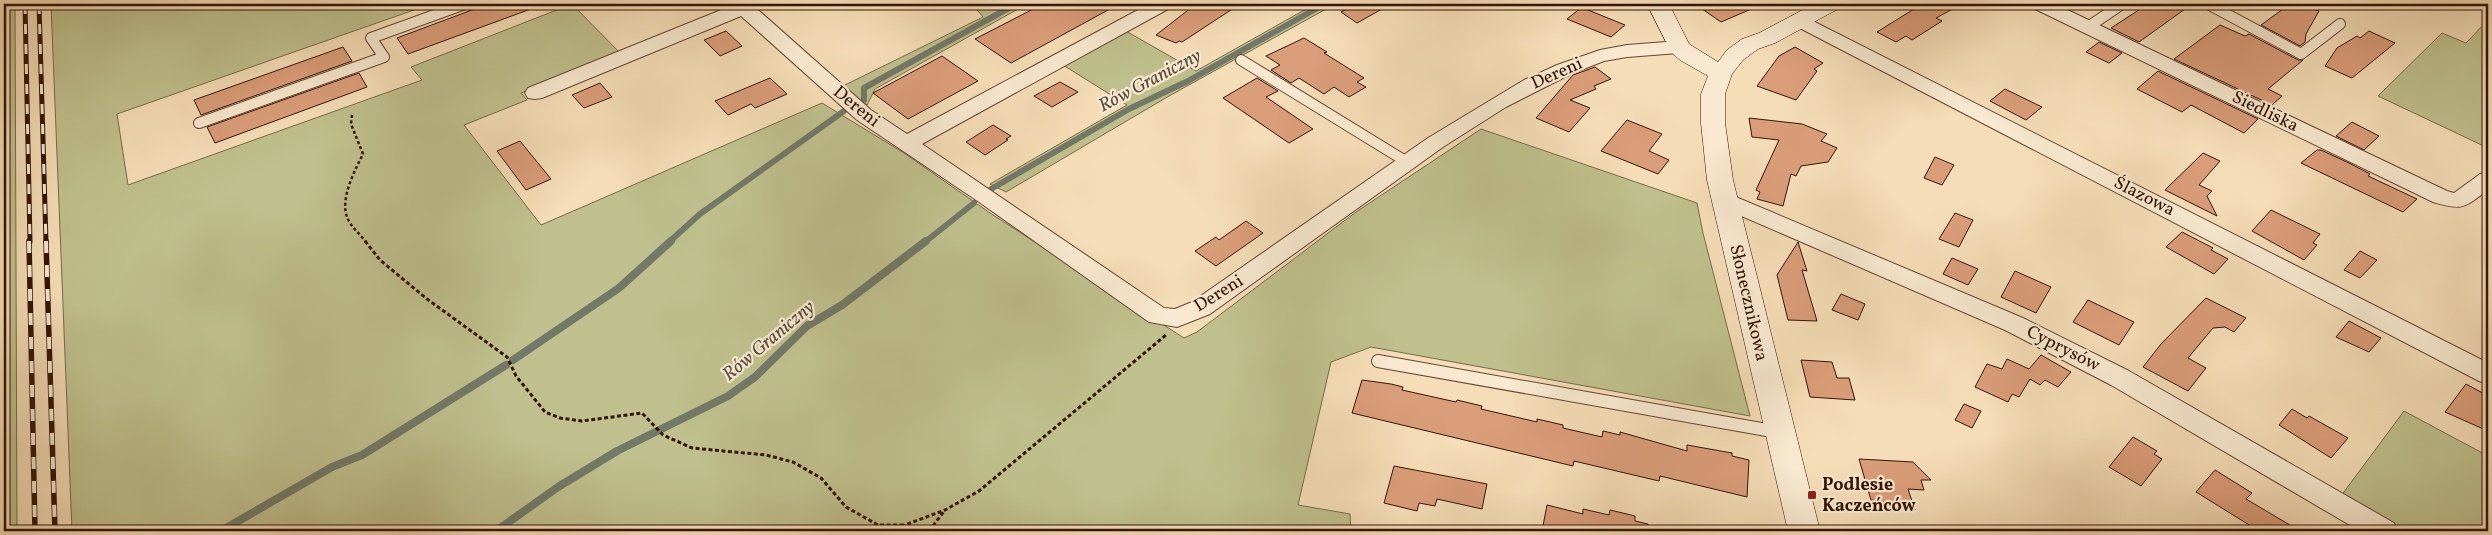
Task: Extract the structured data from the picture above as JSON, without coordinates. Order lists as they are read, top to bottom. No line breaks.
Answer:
{"streets":{"street":["Dereni","Siedliska","Ślazowa","Słonecznikowa","Cyprysów"]},"crossings":[["Słonecznikowa","Cyprysów"]],"water":["Rów Graniczny"],"places":{"transit":["Podlesie Kaczeńców"]}}
